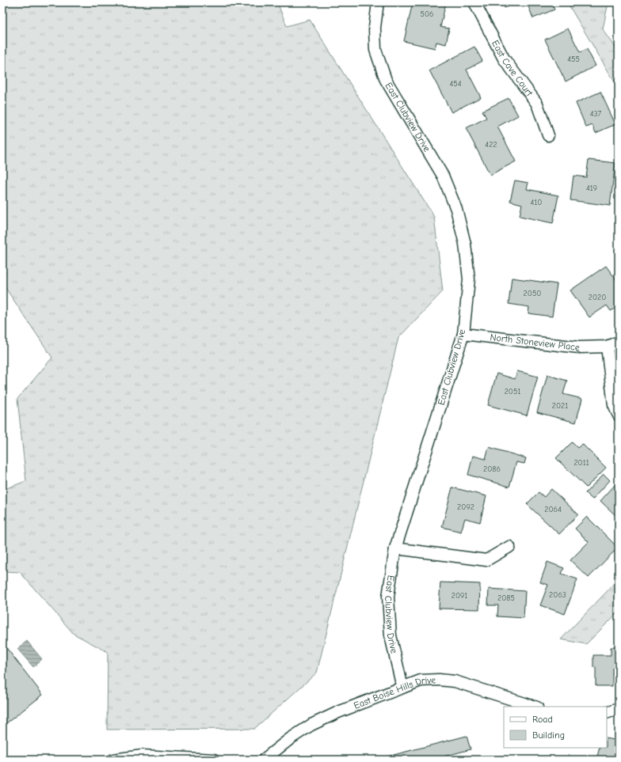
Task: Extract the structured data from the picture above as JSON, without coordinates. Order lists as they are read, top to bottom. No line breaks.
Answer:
{"streets":{"street":["East Cave Court","East Clubview Drive","North Stoneview Place","East Boise Hills Drive"]},"crossings":[["East Clubview Drive","North Stoneview Place"],["East Clubview Drive","East Boise Hills Drive"]],"house_numbers":["506","455","454","437","422","419","410","2050","2020","2051","2021","2011","2086","2092","2064","2063","2091","2085"],"legend":["Road","Building"]}
